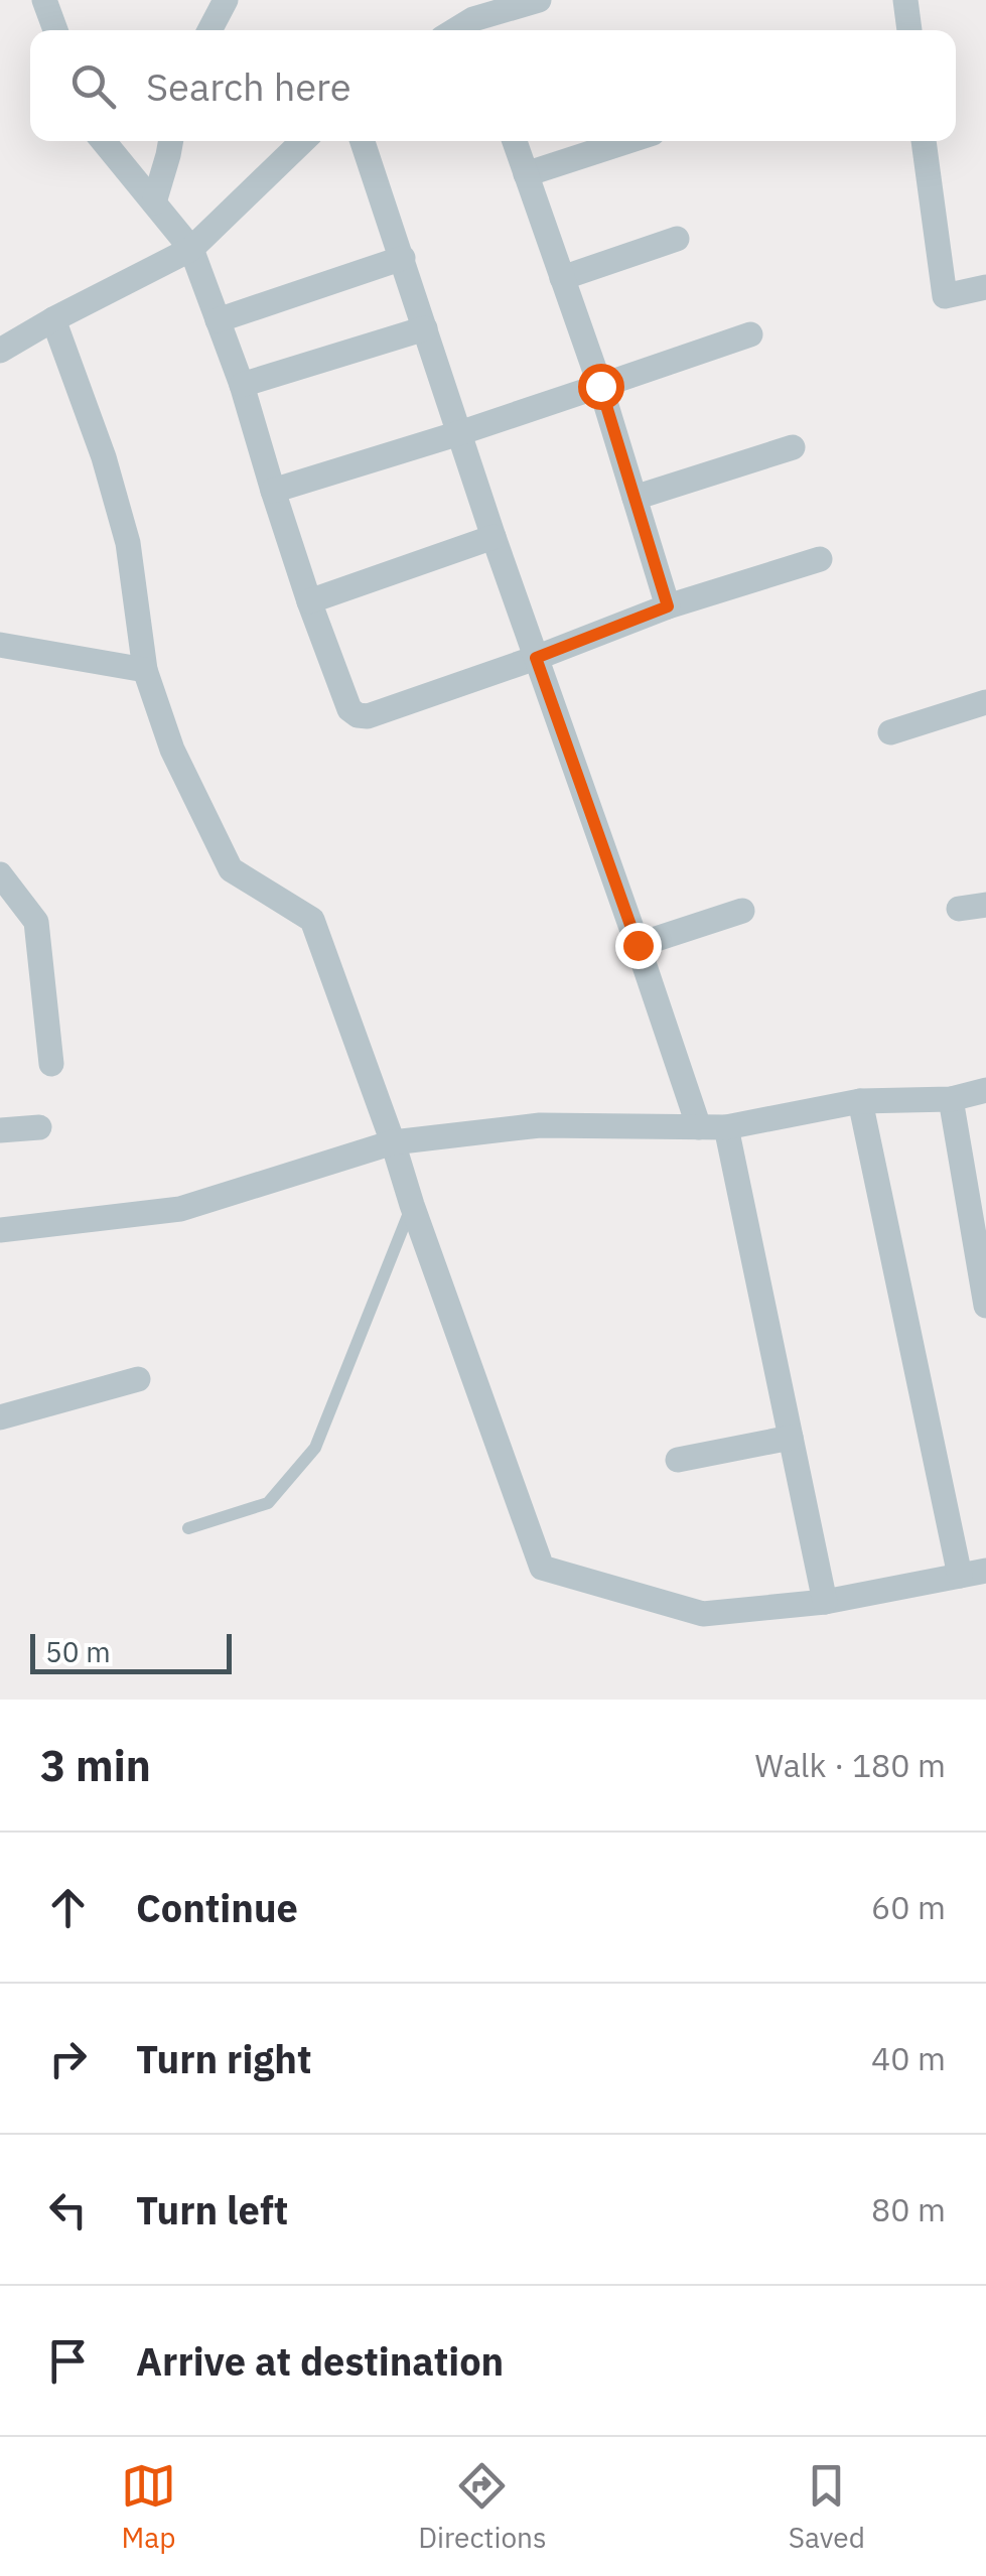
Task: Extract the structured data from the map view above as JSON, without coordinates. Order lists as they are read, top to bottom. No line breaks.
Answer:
{"scale_bar":"50 m","page":{"search":"Search here","scale":"50 m","heading":["3 min","Walk · 180 m"],"list":[["Continue","60 m"],["Turn right","40 m"],["Turn left","80 m"],"Arrive at destination"],"nav":["Map","Directions","Saved"]}}
